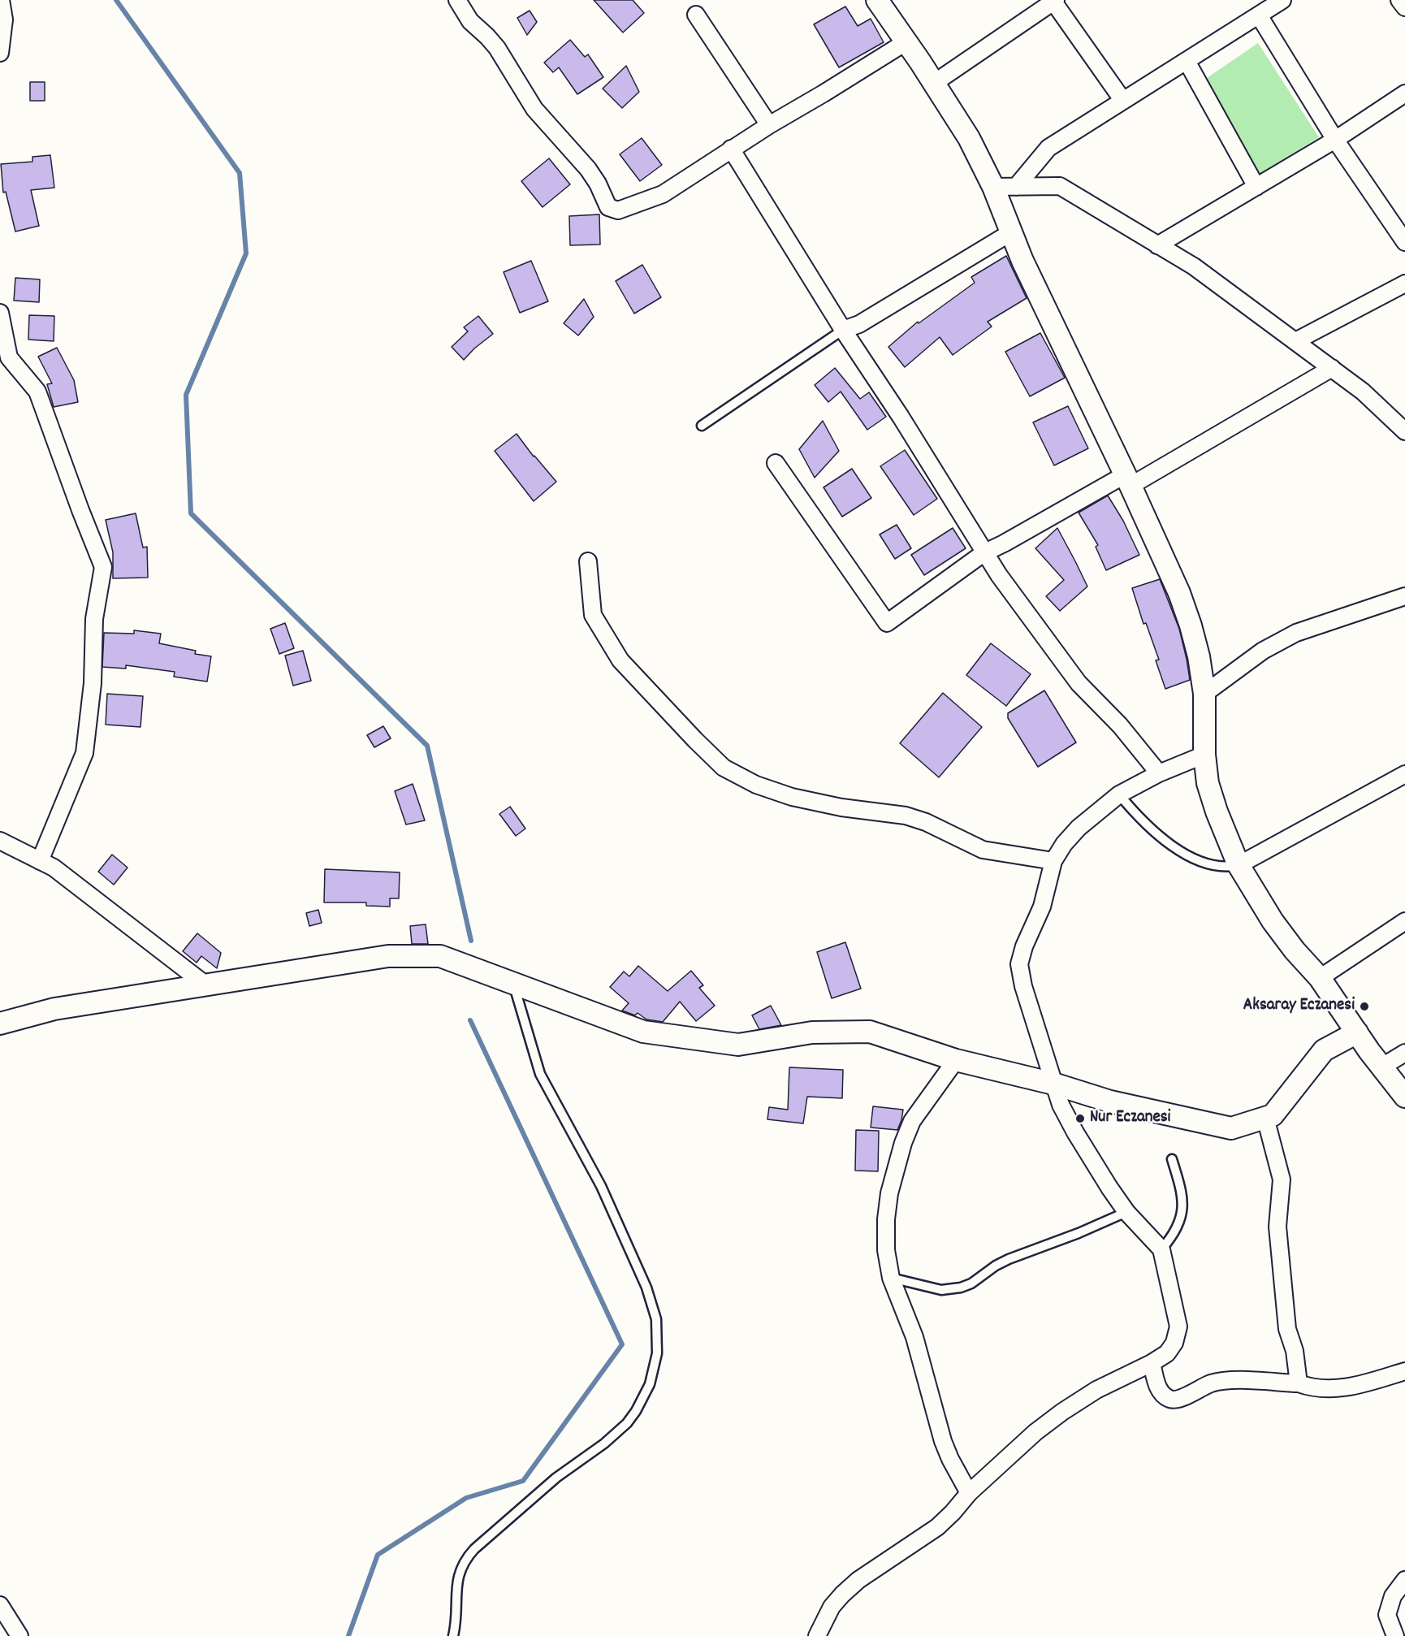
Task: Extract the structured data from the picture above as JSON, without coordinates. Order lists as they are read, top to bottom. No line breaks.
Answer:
{"places":["Aksaray Eczanesi","Nur Eczanesi"]}
